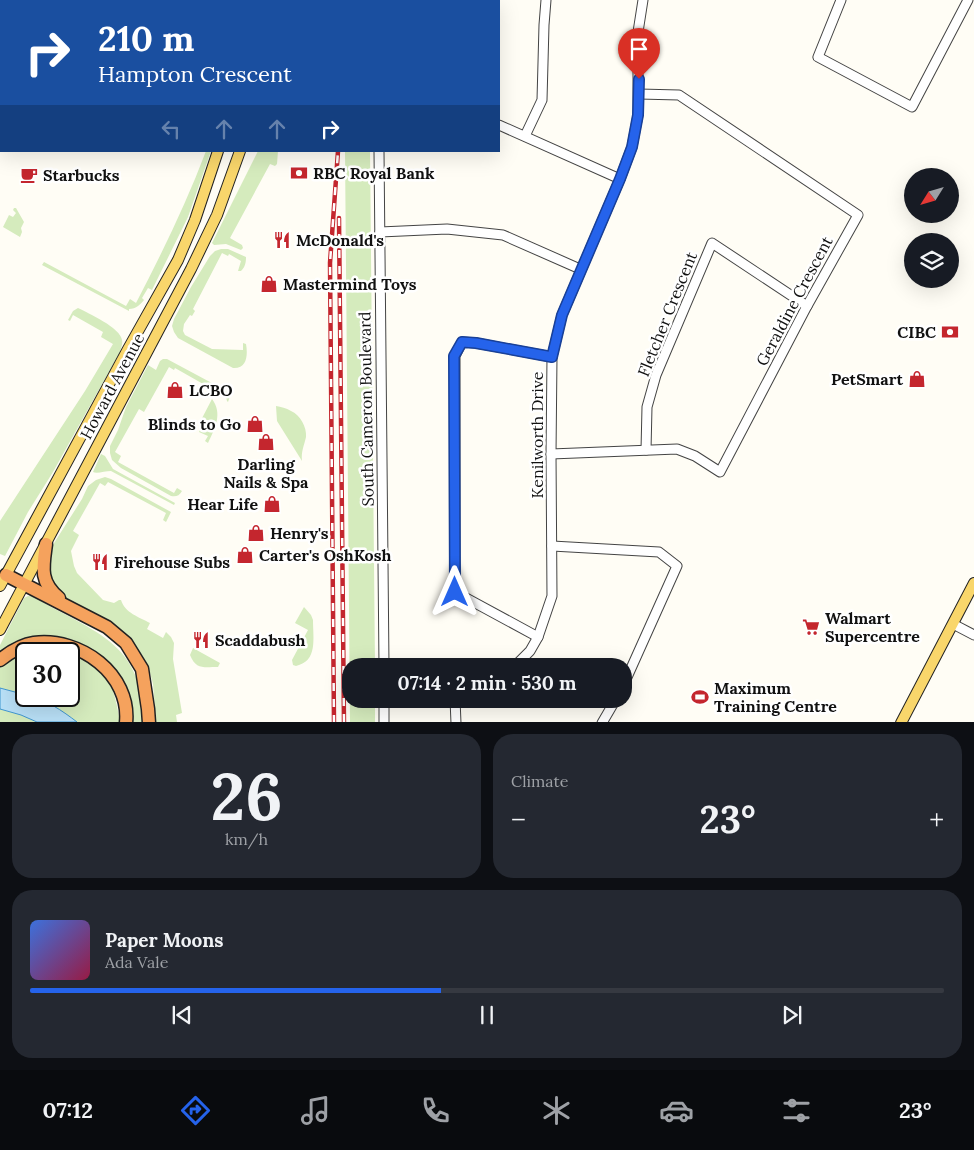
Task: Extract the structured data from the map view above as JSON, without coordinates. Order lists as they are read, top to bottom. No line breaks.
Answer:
{"streets":{"main road":["Howard Avenue"],"street":["Geraldine Crescent","Fletcher Crescent","South Cameron Boulevard","Kenilworth Drive"]},"crossings":[["Geraldine Crescent","Fletcher Crescent"],["Geraldine Crescent","Kenilworth Drive"]],"places":{"bank":["RBC Royal Bank","CIBC"],"cafe":["Starbucks"],"restaurant":["McDonald's","Firehouse Subs","Scaddabush"],"shop":["Mastermind Toys","PetSmart","LCBO","Blinds to Go","Darling Nails & Spa","Hear Life","Henry's","Carter's OshKosh"],"supermarket":["Walmart Supercentre"],"sports":["Maximum Training Centre"]},"north":"bottom left","page":{"turn":["210 m","Hampton Crescent"],"limit":"30","trip":"07:14 · 2 min · 530 m","tile":[["26","km/h"],"Climate"],"heat":["−","23°","+"],"song":["Paper Moons","Ada Vale"],"tabs":["07:12","23°"]}}
